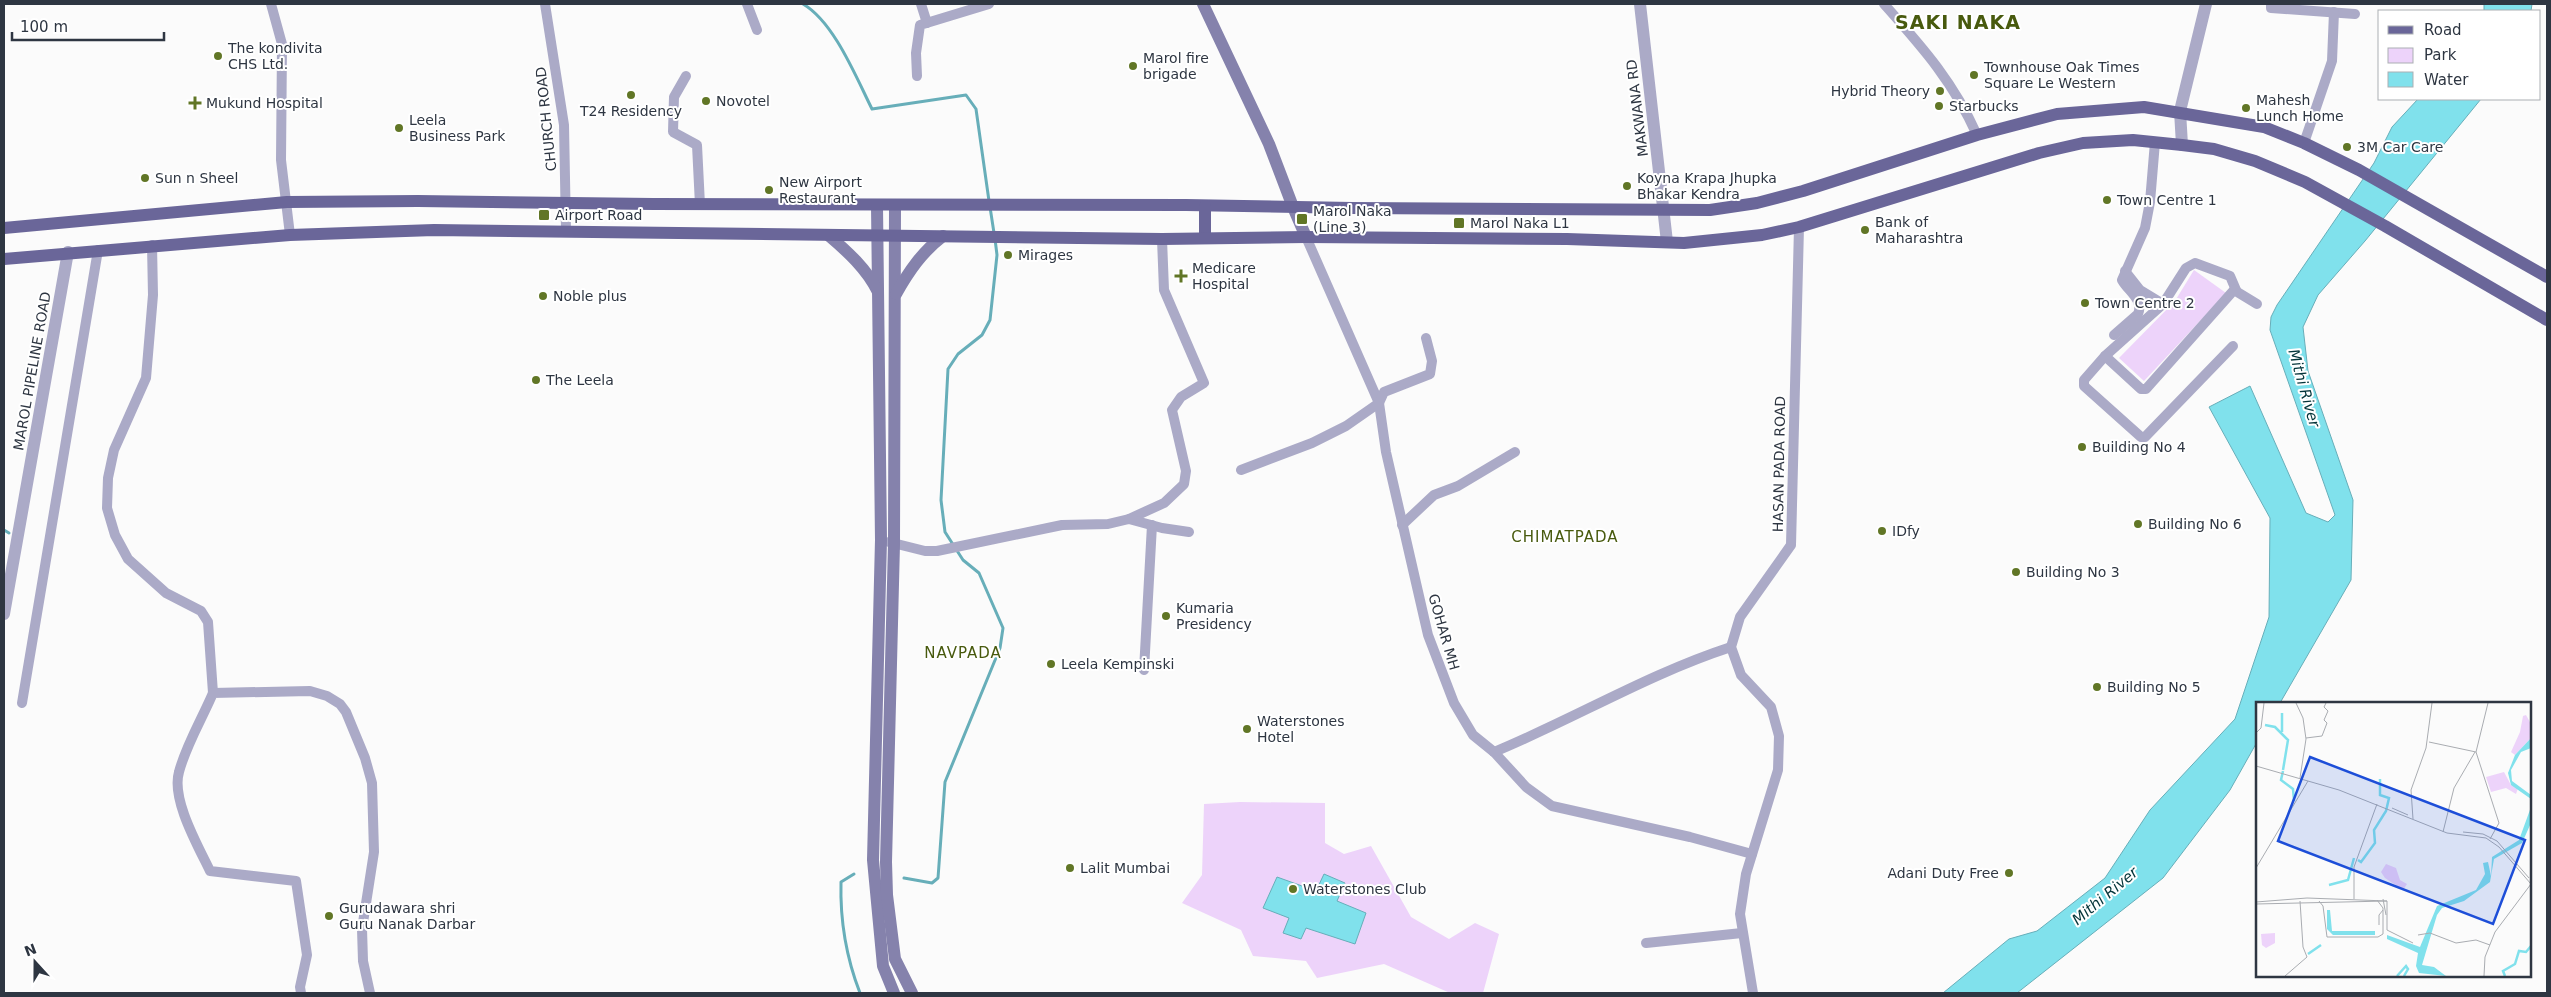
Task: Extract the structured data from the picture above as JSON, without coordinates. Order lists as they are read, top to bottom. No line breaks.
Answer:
{"streets":{"street":["MAKWANA RD","CHURCH ROAD","MAROL PIPELINE ROAD","HASAN PADA ROAD","GOHAR MH"]},"districts":["SAKI NAKA","CHIMATPADA","NAVPADA"],"water":["Mithi River"],"places":{"other":["The kondivita CHS Ltd.","Marol fire brigade","Townhouse Oak Times Square Le Western","Hybrid Theory","T24 Residency","Novotel","Starbucks","Mahesh Lunch Home","Leela Business Park","3M Car Care","Sun n Sheel","Koyna Krapa Jhupka Bhakar Kendra","New Airport Restaurant","Town Centre 1","Bank of Maharashtra","Mirages","Noble plus","Town Centre 2","The Leela","Building No 4","Building No 6","IDfy","Building No 3","Kumaria Presidency","Leela Kempinski","Building No 5","Waterstones Hotel","Lalit Mumbai","Adani Duty Free","Waterstones Club","Gurudawara shri Guru Nanak Darbar"],"health":["Mukund Hospital","Medicare Hospital"],"transit":["Airport Road","Marol Naka (Line 3)","Marol Naka L1"]},"legend":["Road","Park","Water"],"scale_bar":"100 m","north":"top"}
